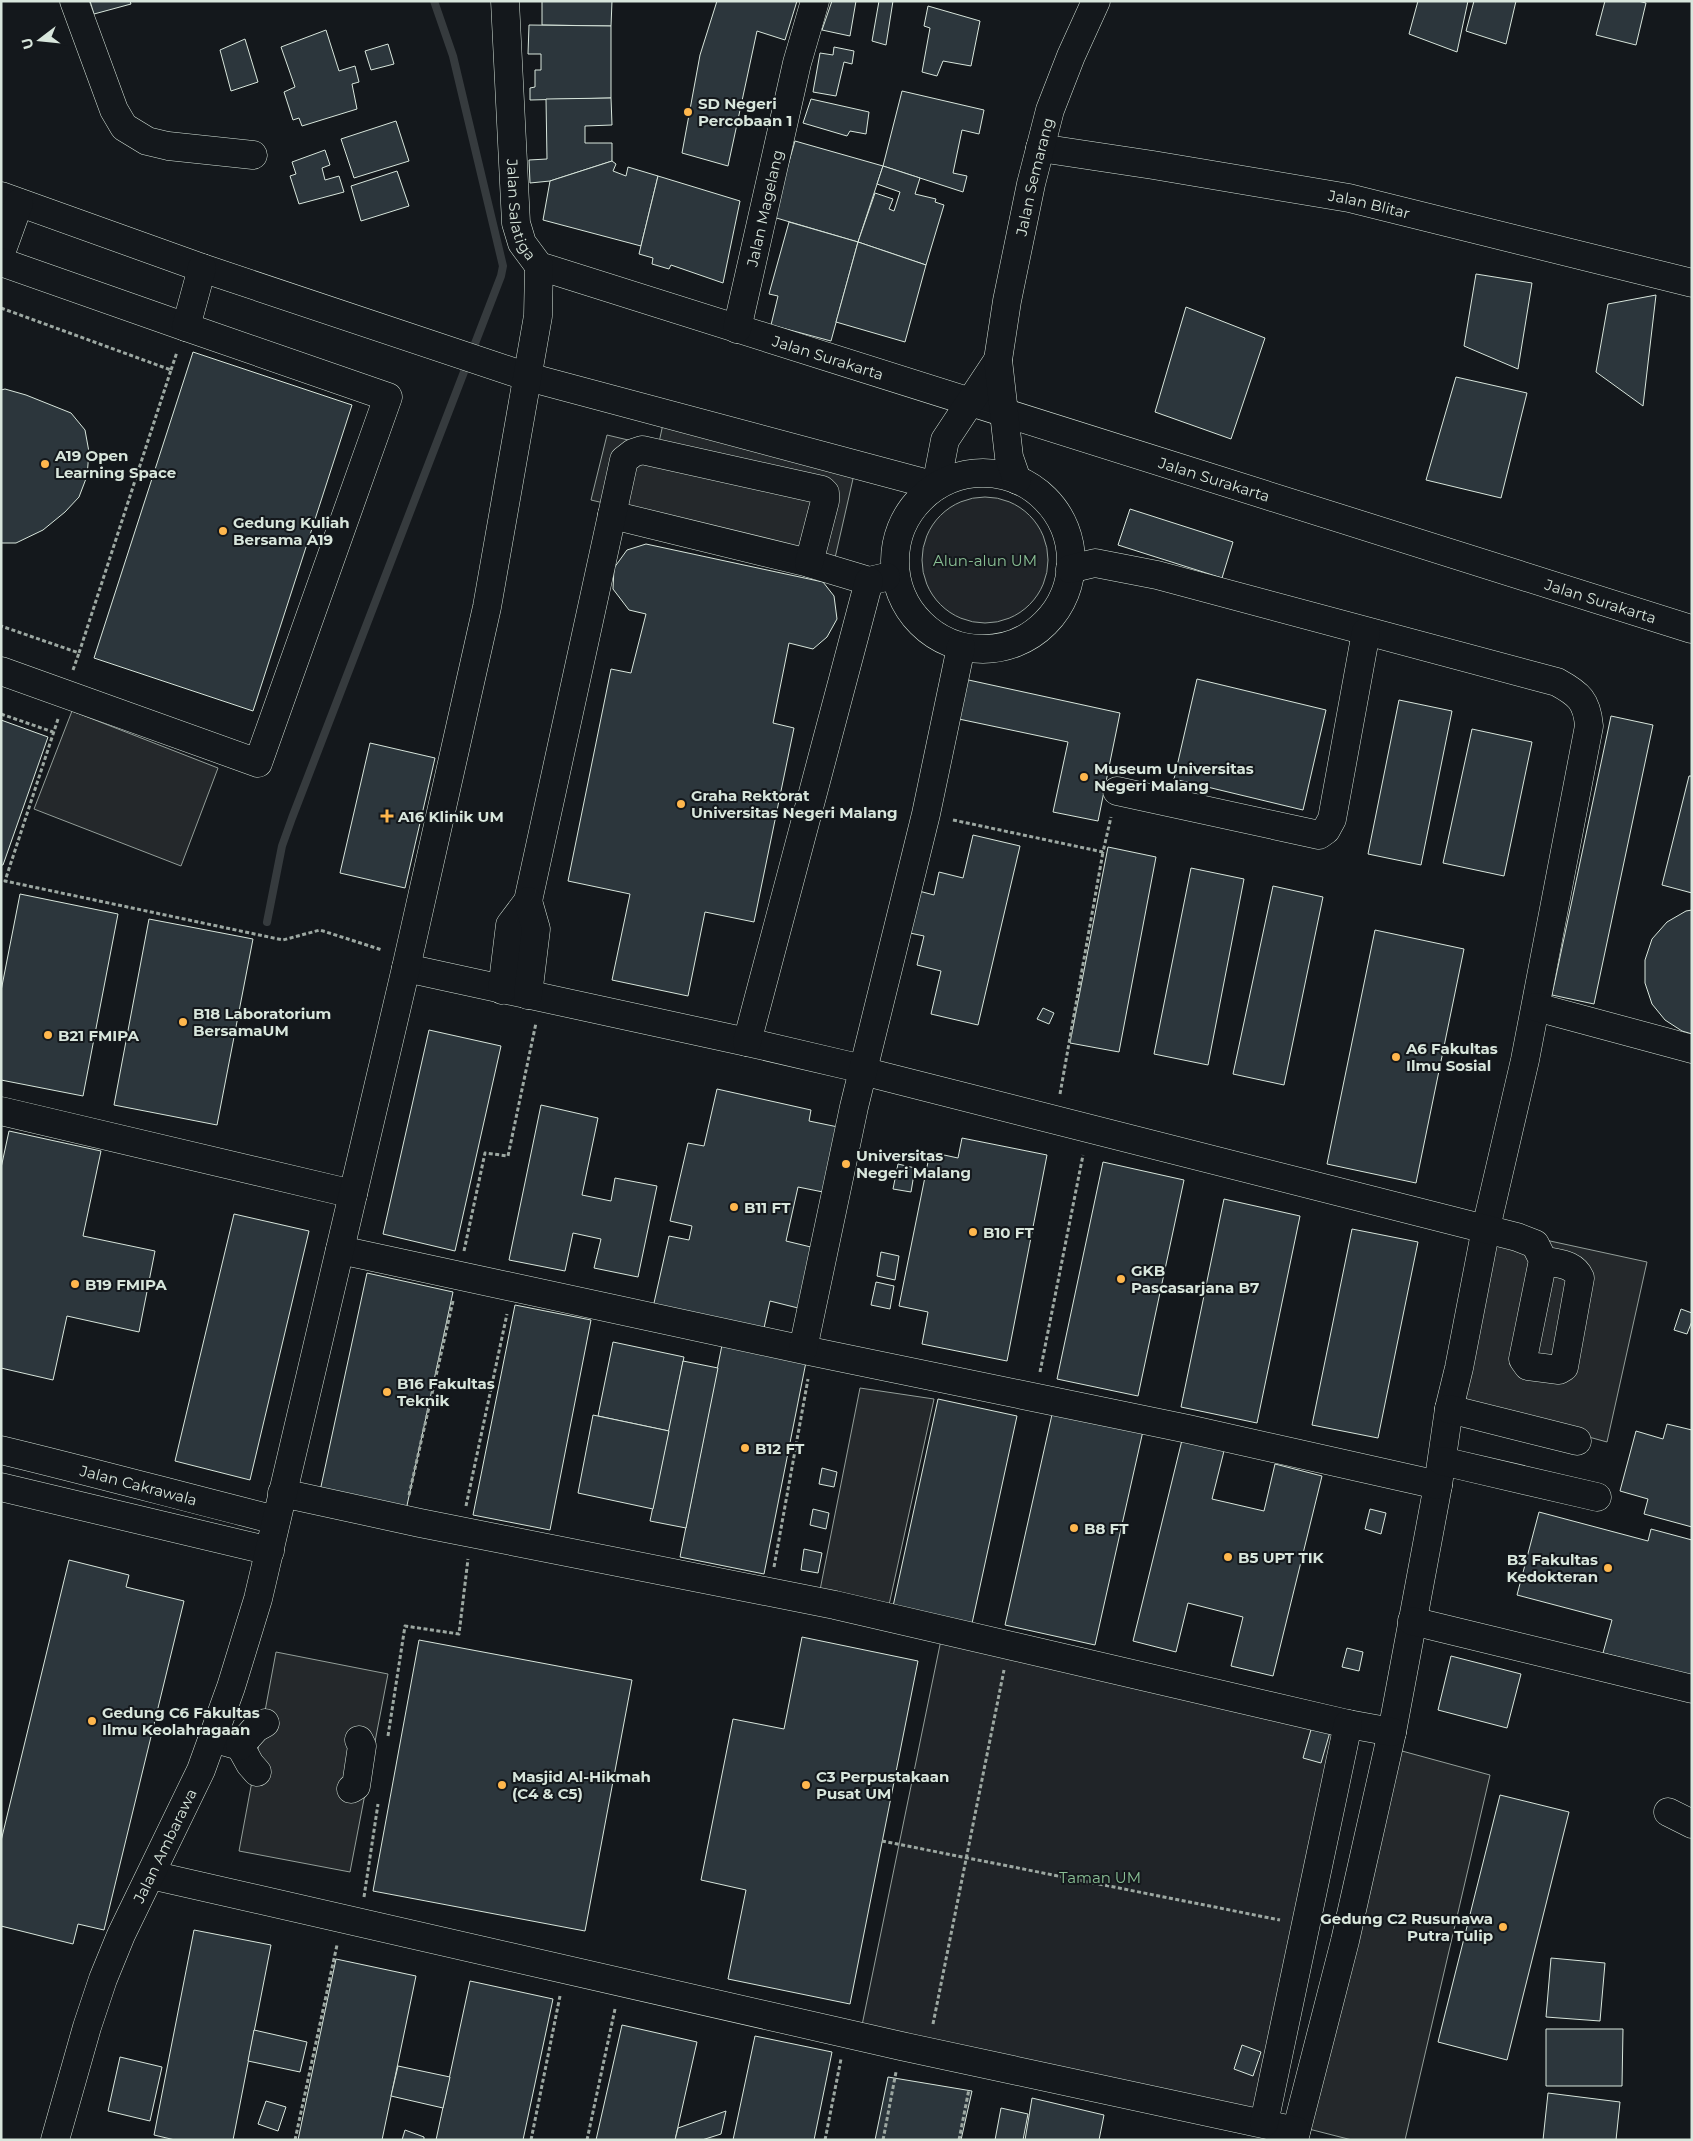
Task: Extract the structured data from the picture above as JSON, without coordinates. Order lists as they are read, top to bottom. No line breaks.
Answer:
{"streets":{"street":["Jalan Semarang","Jalan Blitar","Jalan Salatiga","Jalan Magelang","Jalan Surakarta","Jalan Cakrawala","Jalan Ambarawa"]},"crossings":[["Jalan Semarang","Jalan Blitar"],["Jalan Semarang","Jalan Surakarta"],["Jalan Salatiga","Jalan Magelang"],["Jalan Salatiga","Jalan Surakarta"],["Jalan Salatiga","Jalan Ambarawa"],["Jalan Magelang","Jalan Surakarta"],["Jalan Cakrawala","Jalan Ambarawa"]],"parks":["Alun-alun UM","Taman UM"],"places":{"other":["SD Negeri Percobaan 1","A19 Open Learning Space","Gedung Kuliah Bersama A19","Museum Universitas Negeri Malang","Graha Rektorat Universitas Negeri Malang","B18 Laboratorium BersamaUM","B21 FMIPA","A6 Fakultas Ilmu Sosial","Universitas Negeri Malang","B11 FT","B10 FT","GKB Pascasarjana B7","B19 FMIPA","B16 Fakultas Teknik","B12 FT","B8 FT","B5 UPT TIK","B3 Fakultas Kedokteran","Gedung C6 Fakultas Ilmu Keolahragaan","Masjid Al-Hikmah (C4 & C5)","C3 Perpustakaan Pusat UM","Gedung C2 Rusunawa Putra Tulip"],"health":["A16 Klinik UM"]},"north":"left"}
